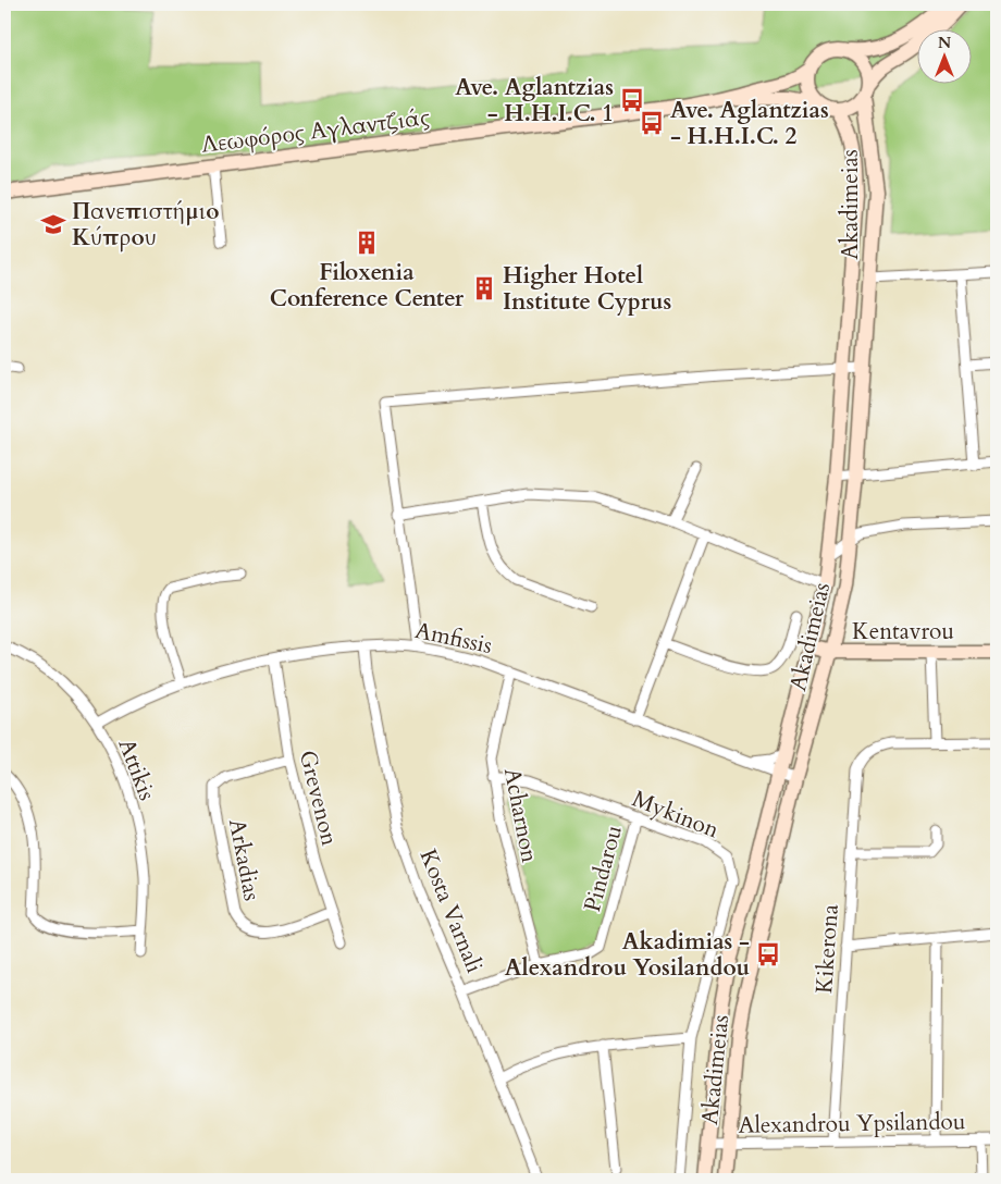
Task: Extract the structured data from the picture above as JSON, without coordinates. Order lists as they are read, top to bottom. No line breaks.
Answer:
{"streets":{"main road":["Λεωφόρος Αγλαντζιάς","Akadimeias","Kentavrou"],"street":["Amfissis","Attikis","Grevenon","Mykinon","Acharnon","Arkadias","Pindarou","Kosta Varnali","Kikerona","Alexandrou Ypsilandou"]},"crossings":[["Λεωφόρος Αγλαντζιάς","Akadimeias"],["Akadimeias","Kentavrou"],["Akadimeias","Amfissis"],["Akadimeias","Alexandrou Ypsilandou"],["Amfissis","Attikis"],["Amfissis","Grevenon"],["Amfissis","Acharnon"],["Amfissis","Kosta Varnali"],["Grevenon","Arkadias"],["Mykinon","Acharnon"],["Mykinon","Pindarou"],["Acharnon","Pindarou"],["Pindarou","Kosta Varnali"],["Kikerona","Alexandrou Ypsilandou"]],"places":{"bus stop":["Ave. Aglantzias - H.H.I.C. 1","Ave. Aglantzias - H.H.I.C. 2","Akadimias - Alexandrou Yosilandou"],"school or university":["Πανεπιστήμιο Κύπρου"],"building":["Filoxenia Conference Center","Higher Hotel Institute Cyprus"]},"north":"top"}
